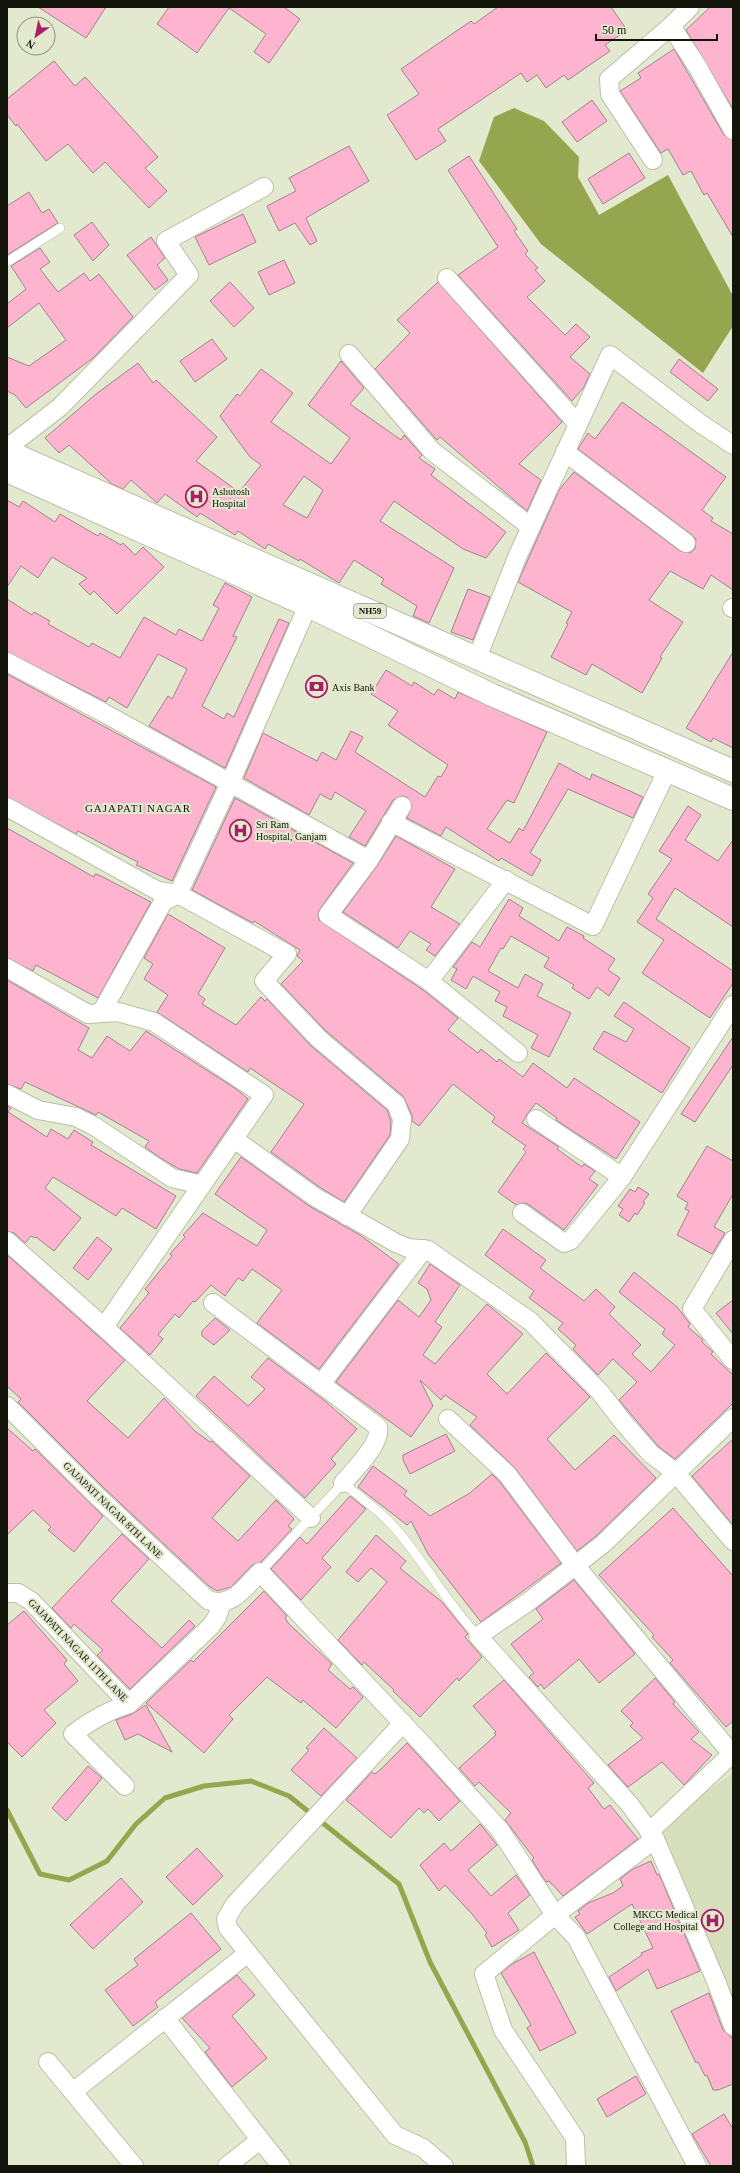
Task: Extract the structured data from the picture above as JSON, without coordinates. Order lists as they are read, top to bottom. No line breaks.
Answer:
{"streets":{"highway":["NH59"],"street":["GAJAPATI NAGAR 8TH LANE","GAJAPATI NAGAR 11TH LANE"]},"crossings":[["GAJAPATI NAGAR 8TH LANE","GAJAPATI NAGAR 11TH LANE"]],"districts":["GAJAPATI NAGAR"],"places":{"hospital":["Ashutosh Hospital","Sri Ram Hospital, Ganjam","MKCG Medical College and Hospital"],"bank":["Axis Bank"]},"scale_bar":"50 m","north":"bottom left"}
